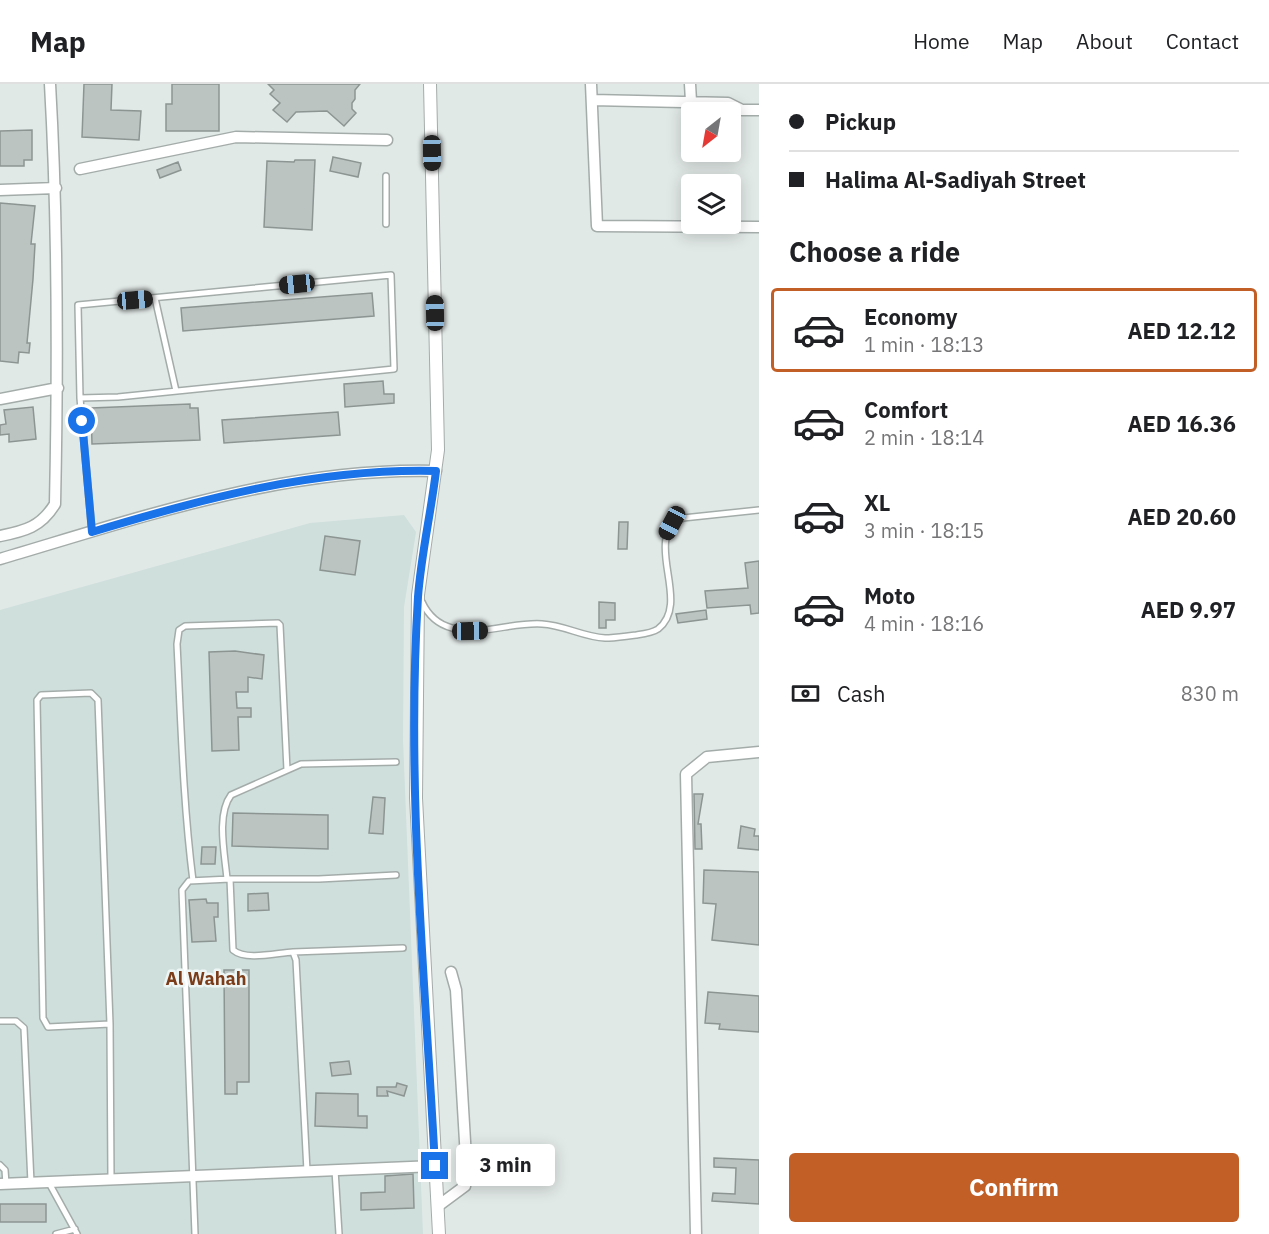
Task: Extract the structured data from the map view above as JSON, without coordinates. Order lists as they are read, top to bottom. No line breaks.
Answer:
{"districts":["Al Wahah"],"north":"bottom left","page":{"header":"Map","nav":["Home","Map","About","Contact"],"banner":["Pickup","Halima Al-Sadiyah Street"],"heading":"Choose a ride","list":[{"name":"Economy","note":"1 min · 18:13","value":"AED 12.12"},{"name":"Comfort","note":"2 min · 18:14","value":"AED 16.36"},{"name":"XL","note":"3 min · 18:15","value":"AED 20.60"},{"name":"Moto","note":"4 min · 18:16","value":"AED 9.97"}],"pay":["Cash","830 m"],"buttons":"Confirm","bubble":"3 min"}}
